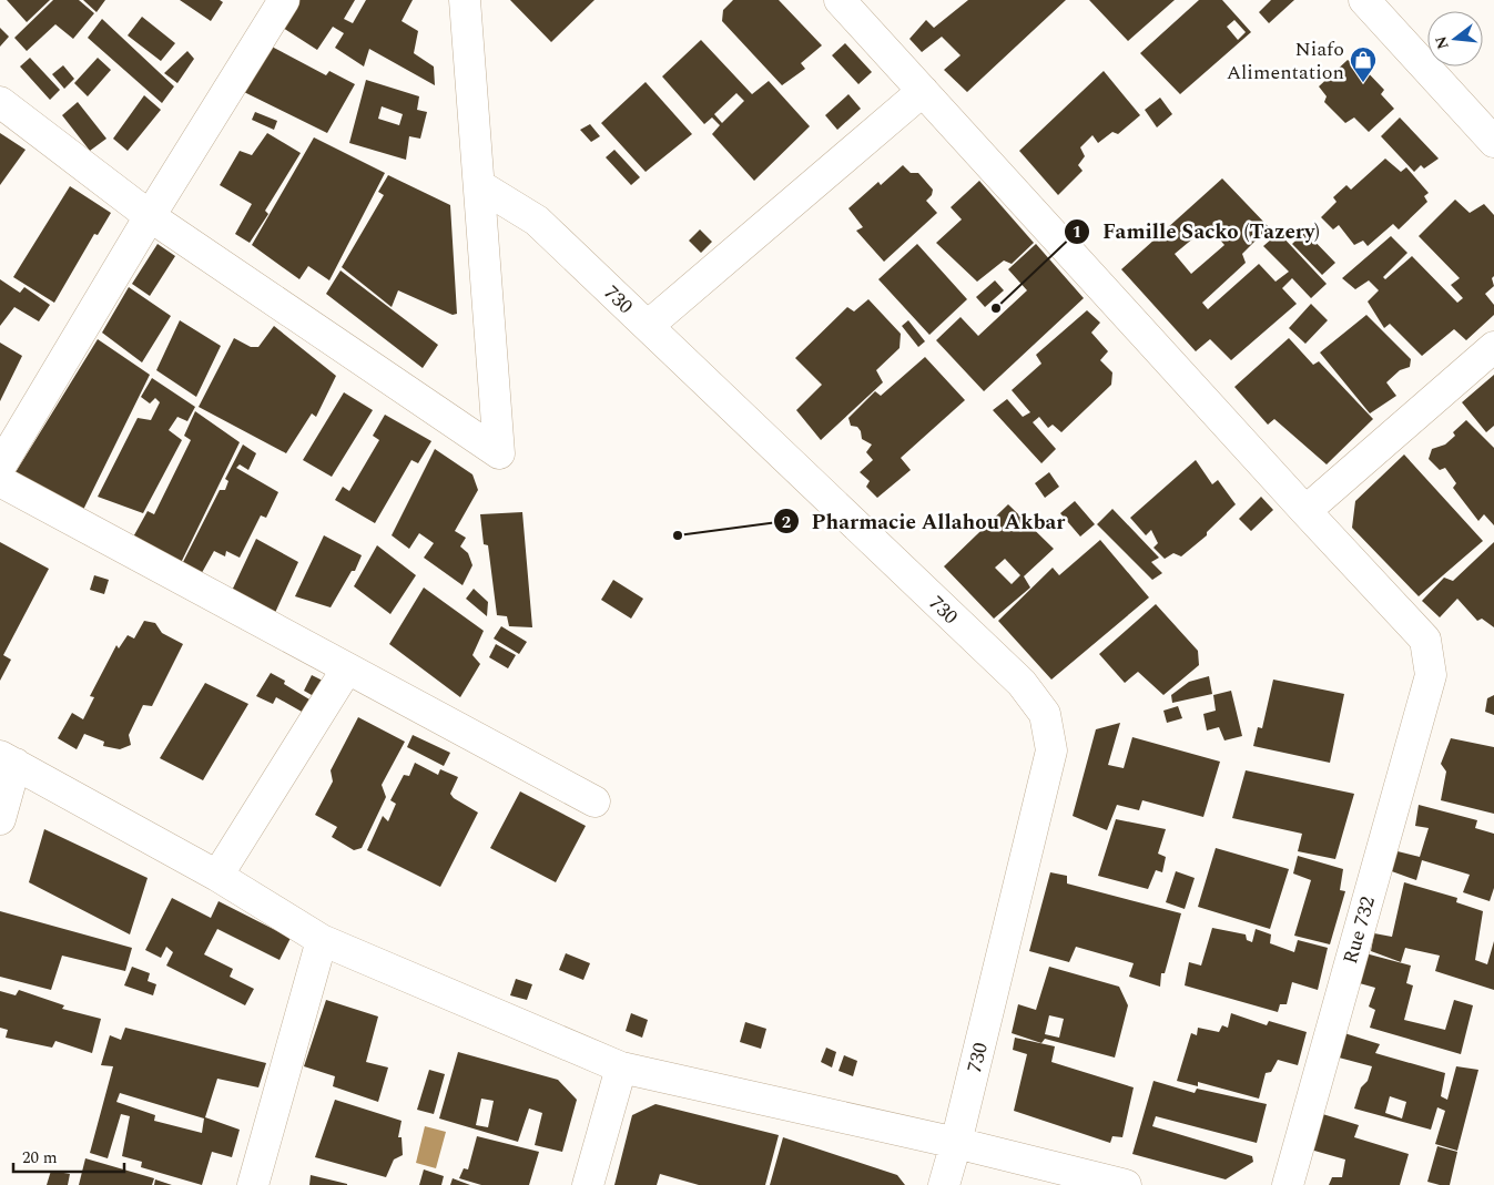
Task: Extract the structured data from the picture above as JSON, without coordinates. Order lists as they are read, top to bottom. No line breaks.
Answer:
{"streets":{"street":["730","Rue 732"]},"places":{"shop":["Niafo Alimentation"],"other":["Famille Sacko (Tazery)","Pharmacie Allahou Akbar"]},"scale_bar":"20 m","north":"left"}
